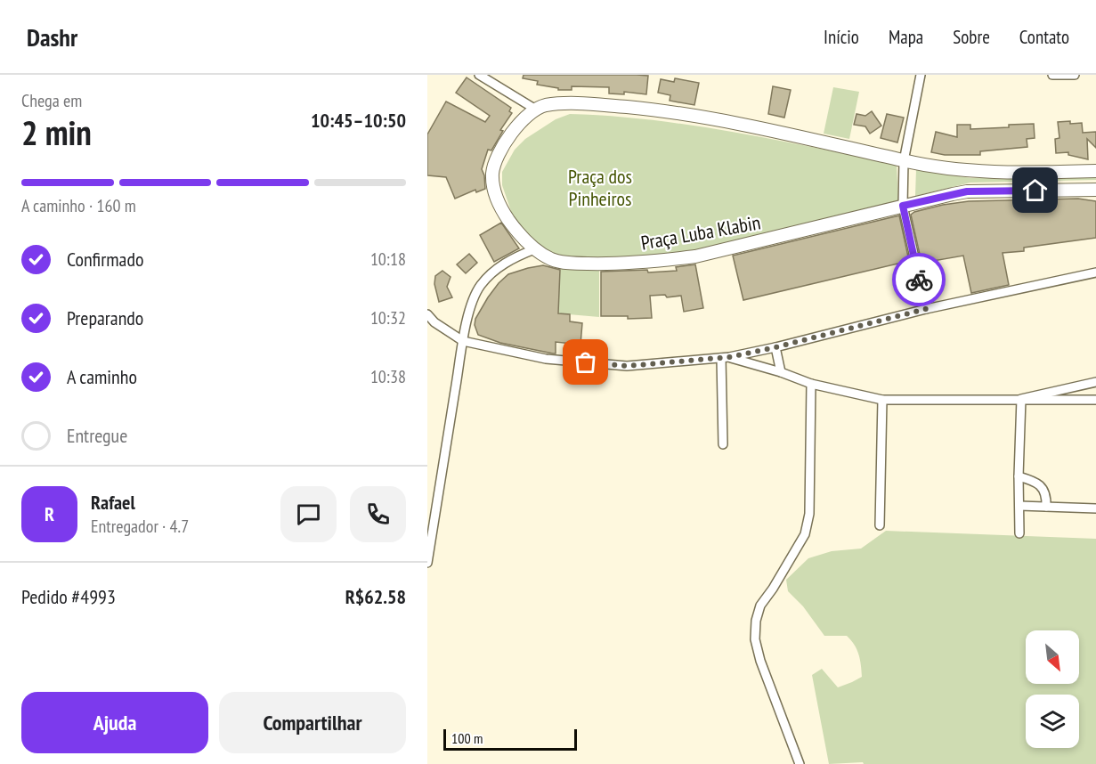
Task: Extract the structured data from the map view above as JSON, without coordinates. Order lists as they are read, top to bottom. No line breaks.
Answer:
{"streets":{"main road":["Praça Luba Klabin"]},"parks":["Praça dos Pinheiros"],"scale_bar":"100 m","north":"bottom right","page":{"header":"Dashr","nav":["Início","Mapa","Sobre","Contato"],"heading":["2 min","Chega em","10:45–10:50"],"panel":["Rafael","Entregador · 4.7","Pedido #4993","R$62.58"],"bar":"A caminho · 160 m","list":[["Confirmado","10:18"],["Preparando","10:32"],["A caminho","10:38"],"Entregue"],"round":"R","buttons":["Ajuda","Compartilhar"],"scale":"100 m"}}
